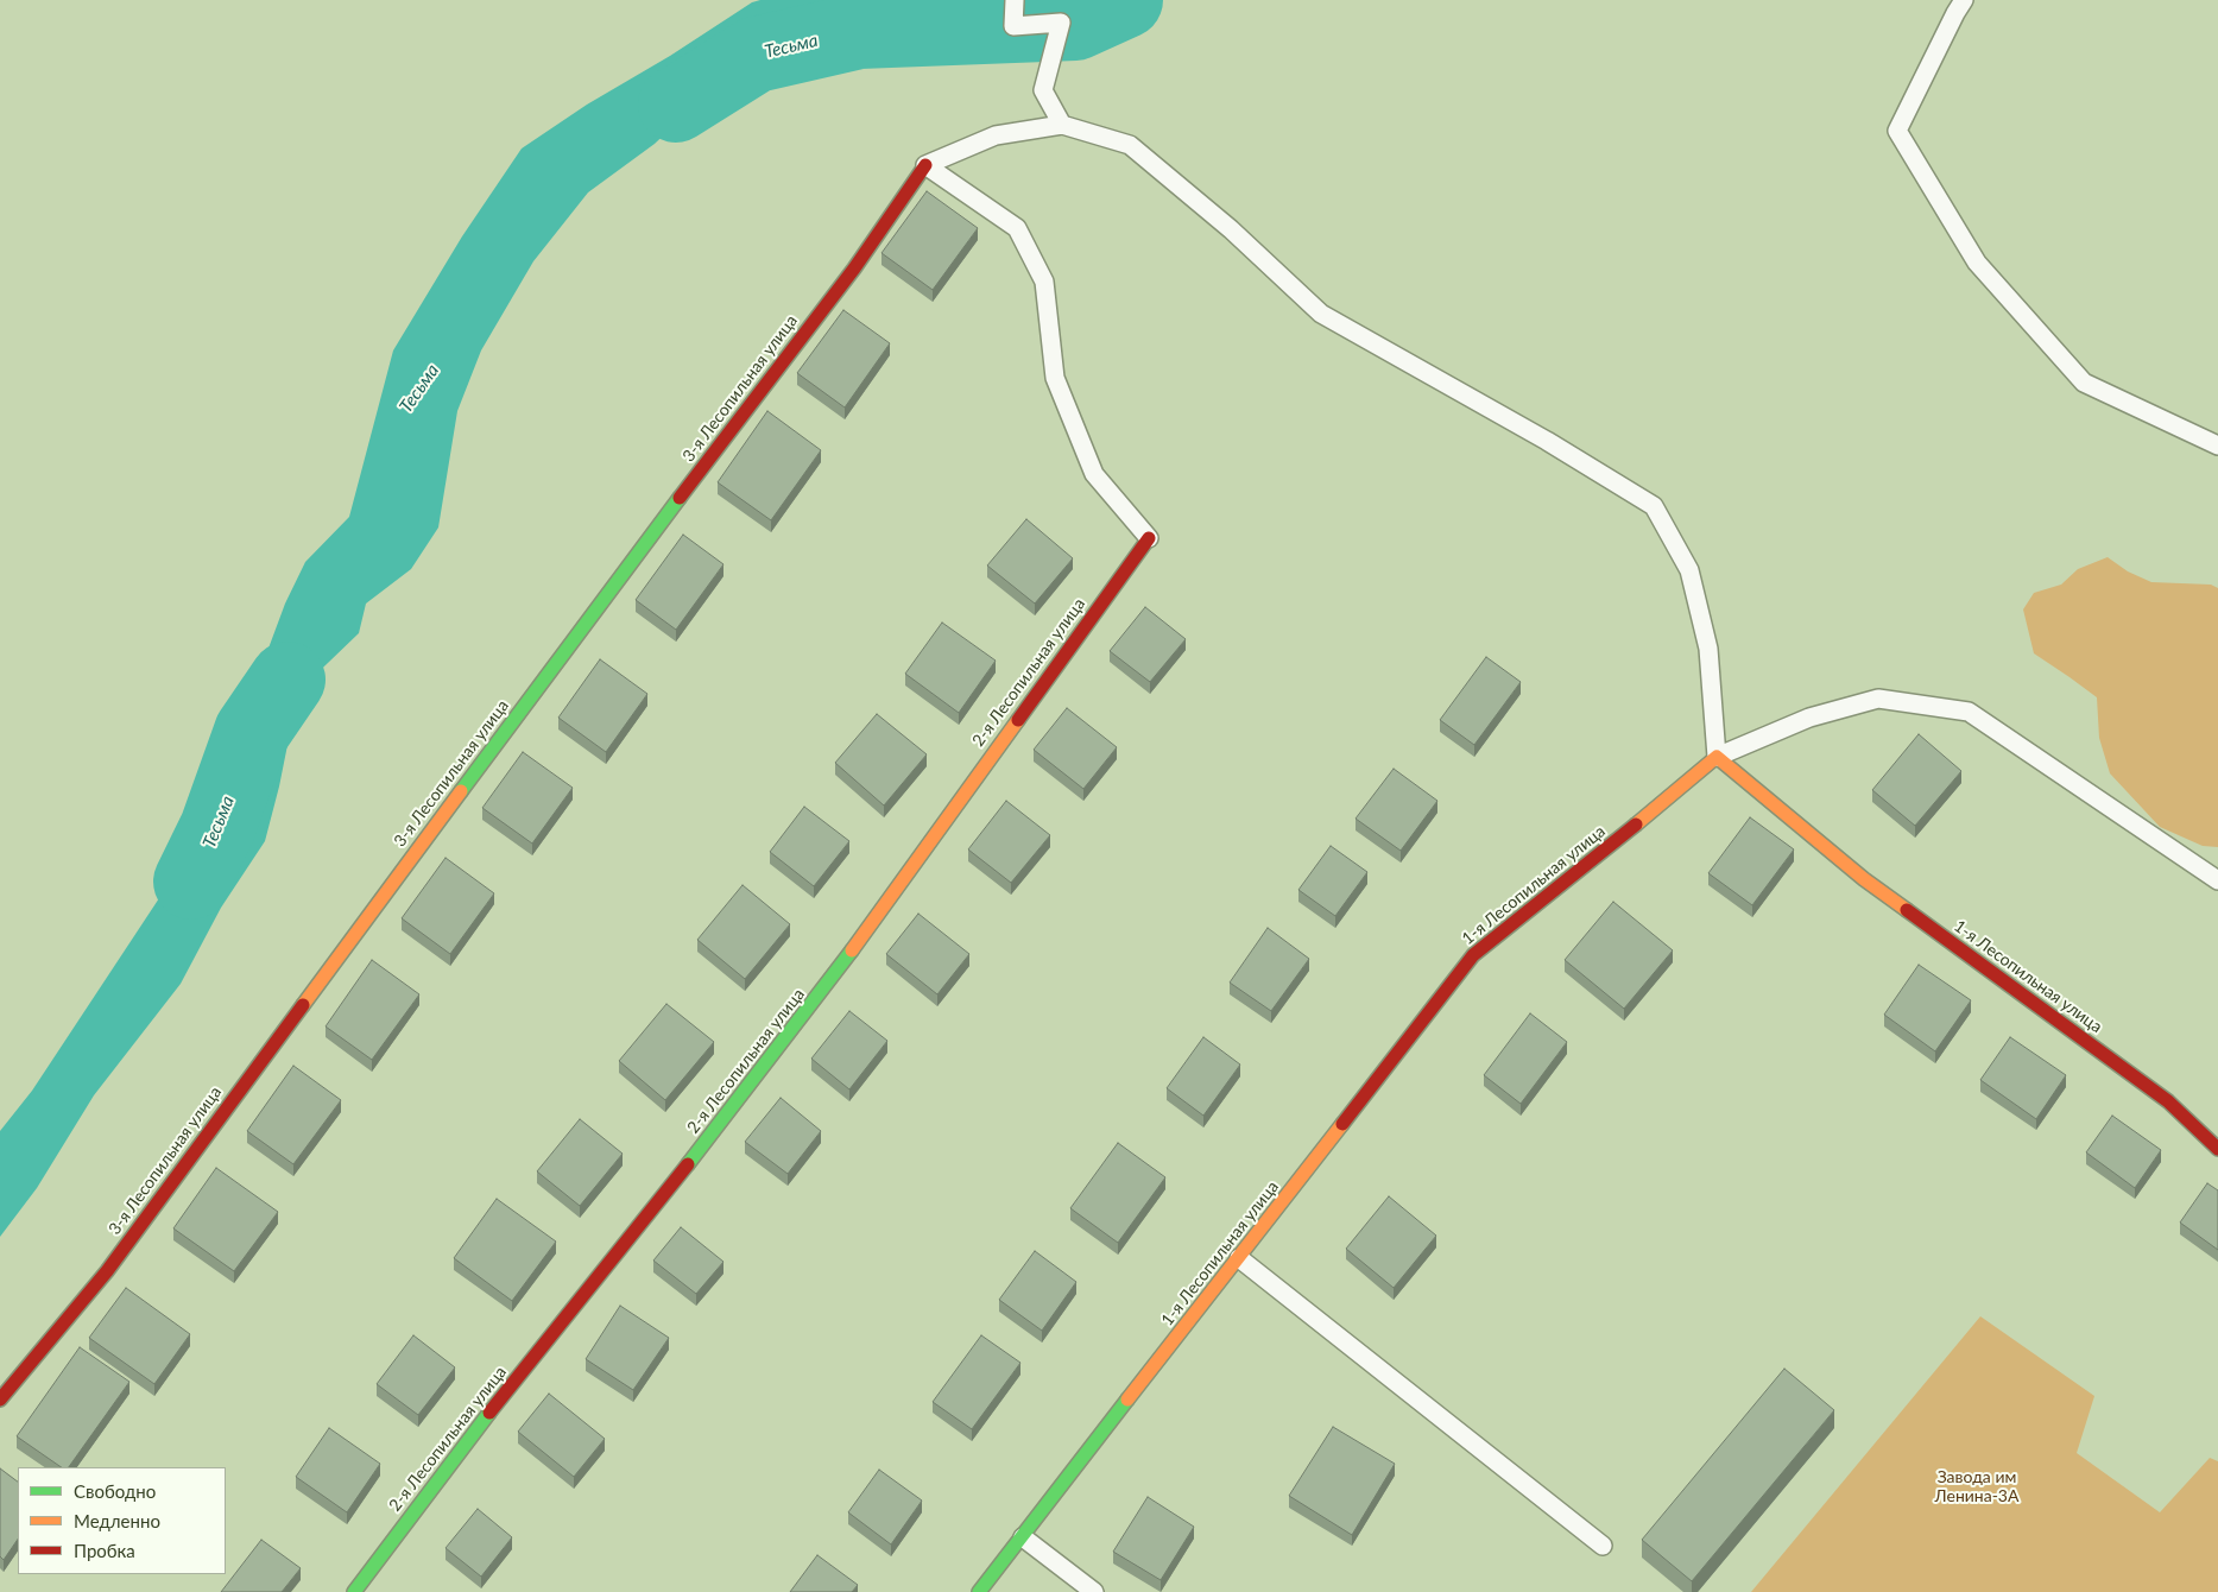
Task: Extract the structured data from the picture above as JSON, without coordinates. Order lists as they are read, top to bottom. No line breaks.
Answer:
{"streets":{"street":["3-я Лесопильная улица","2-я Лесопильная улица","1-я Лесопильная улица"]},"water":["Тесьма"],"parks":["Завода им Ленина-3А"],"legend":["Свободно","Медленно","Пробка"]}
